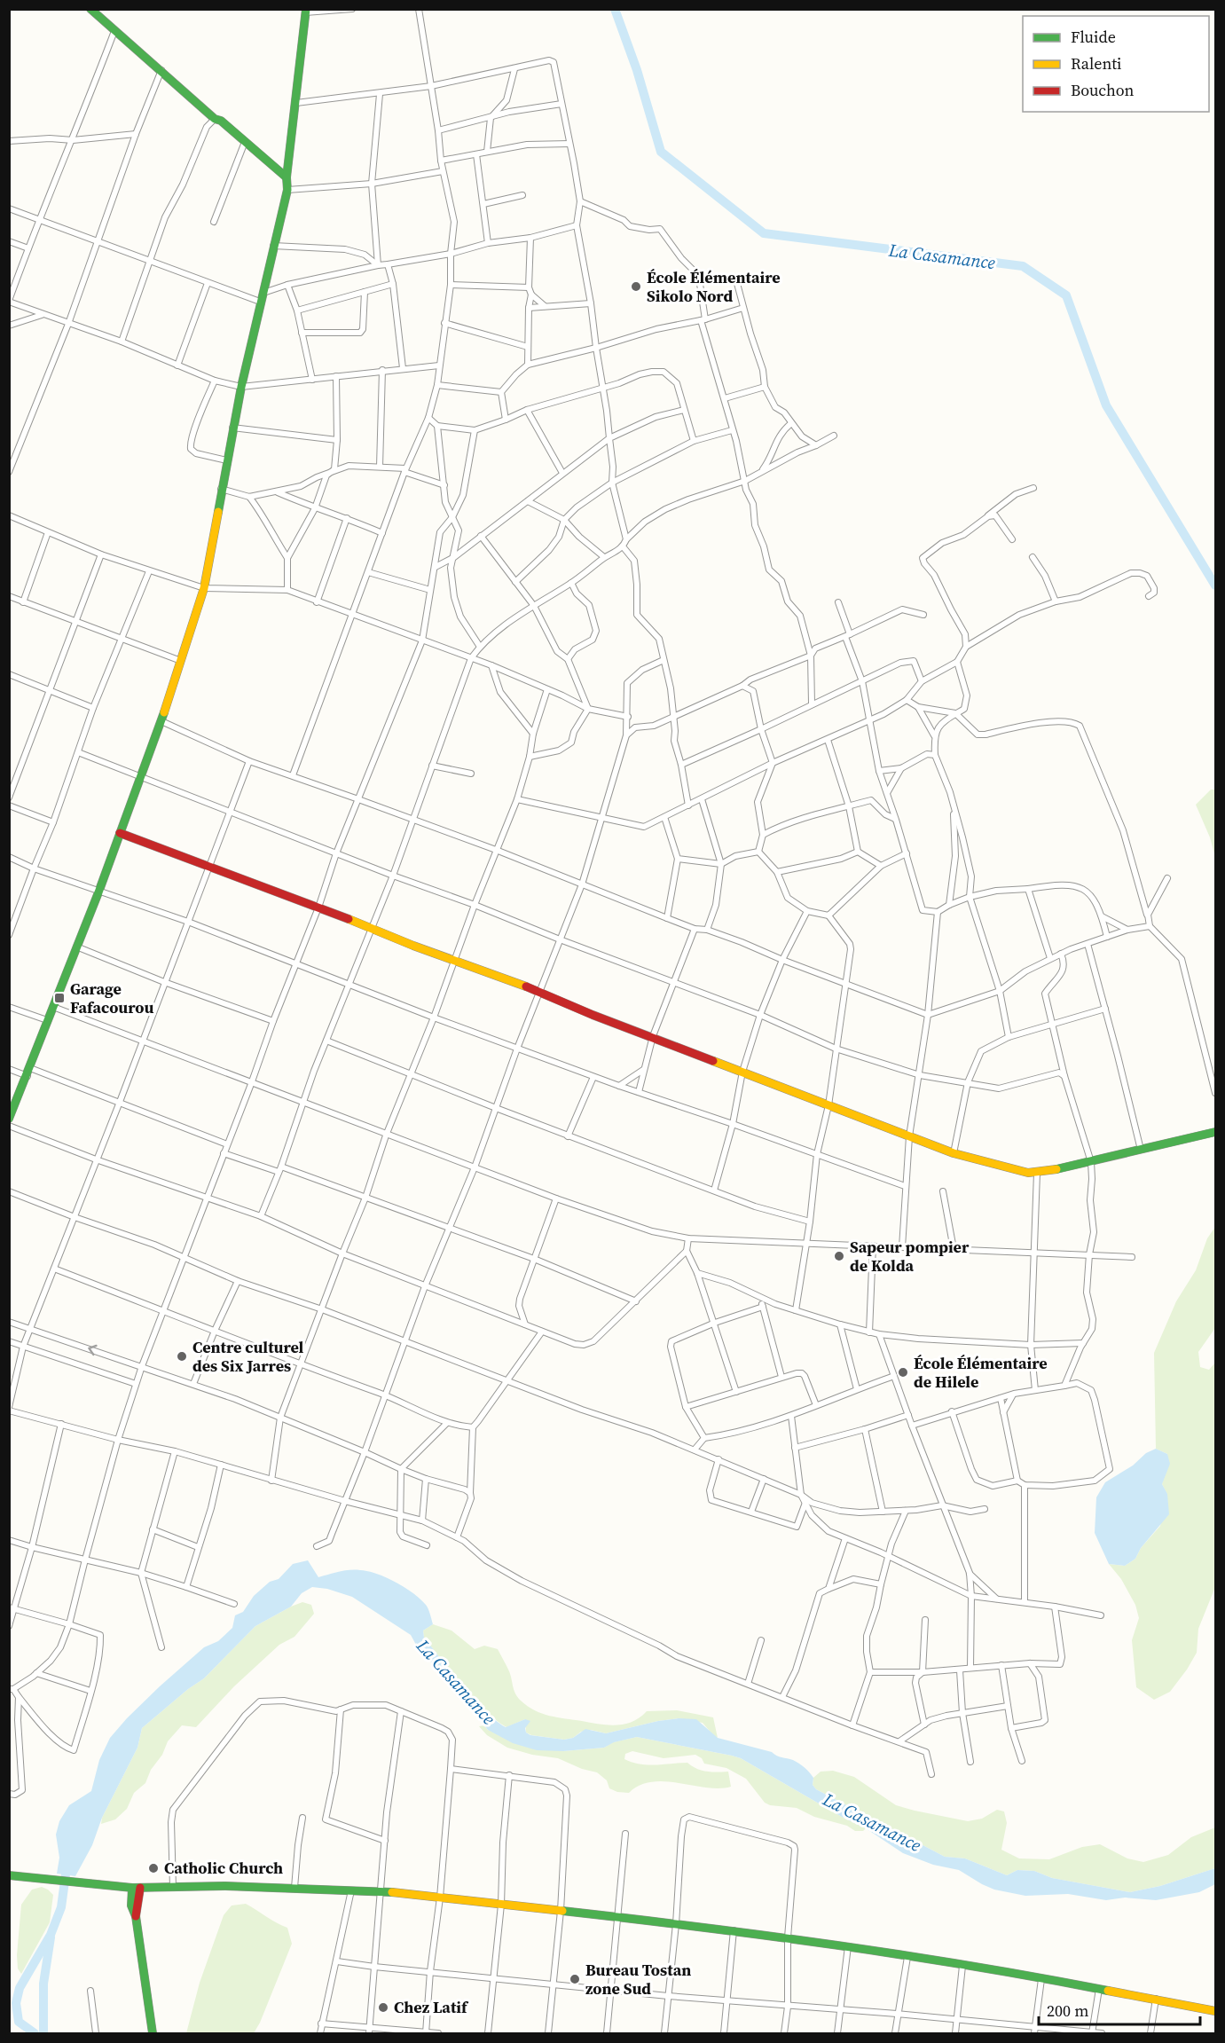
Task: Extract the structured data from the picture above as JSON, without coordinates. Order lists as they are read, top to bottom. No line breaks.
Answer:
{"water":["La Casamance"],"places":{"other":["École Élémentaire Sikolo Nord","Sapeur pompier de Kolda","Centre culturel des Six Jarres","École Élémentaire de Hilele","Catholic Church","Bureau Tostan zone Sud","Chez Latif"],"transit":["Garage Fafacourou"]},"legend":["Fluide","Ralenti","Bouchon"],"scale_bar":"200 m"}
